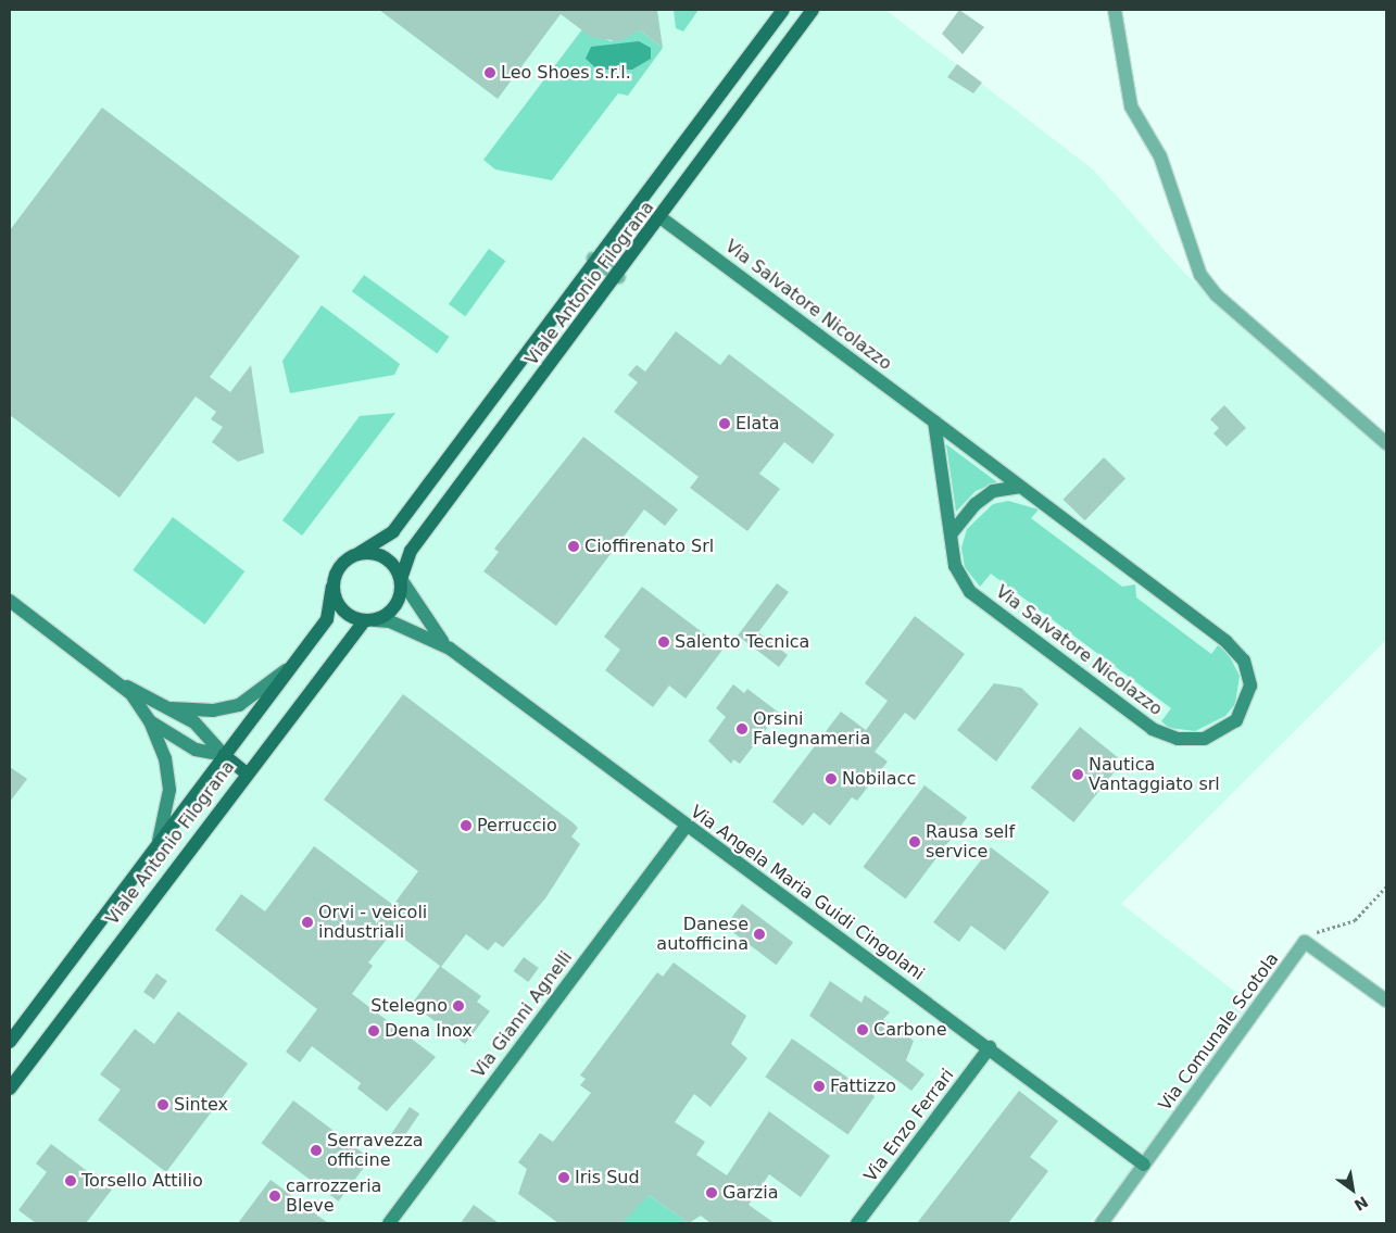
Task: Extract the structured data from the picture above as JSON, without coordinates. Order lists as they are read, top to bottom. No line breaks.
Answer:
{"streets":{"main road":["Viale Antonio Filograna"],"street":["Via Salvatore Nicolazzo","Via Angela Maria Guidi Cingolani","Via Gianni Agnelli","Via Comunale Scotola","Via Enzo Ferrari"]},"crossings":[["Viale Antonio Filograna","Via Salvatore Nicolazzo"],["Via Angela Maria Guidi Cingolani","Via Gianni Agnelli"],["Via Angela Maria Guidi Cingolani","Via Comunale Scotola"],["Via Angela Maria Guidi Cingolani","Via Enzo Ferrari"]],"places":["Leo Shoes s.r.l.","Elata","Cioffirenato Srl","Salento Tecnica","Orsini Falegnameria","Nautica Vantaggiato srl","Nobilacc","Perruccio","Rausa self service","Orvi - veicoli industriali","Danese autofficina","Stelegno","Carbone","Dena Inox","Fattizzo","Sintex","Serravezza officine","Iris Sud","Torsello Attilio","Garzia","carrozzeria Bleve"],"north":"bottom right"}
